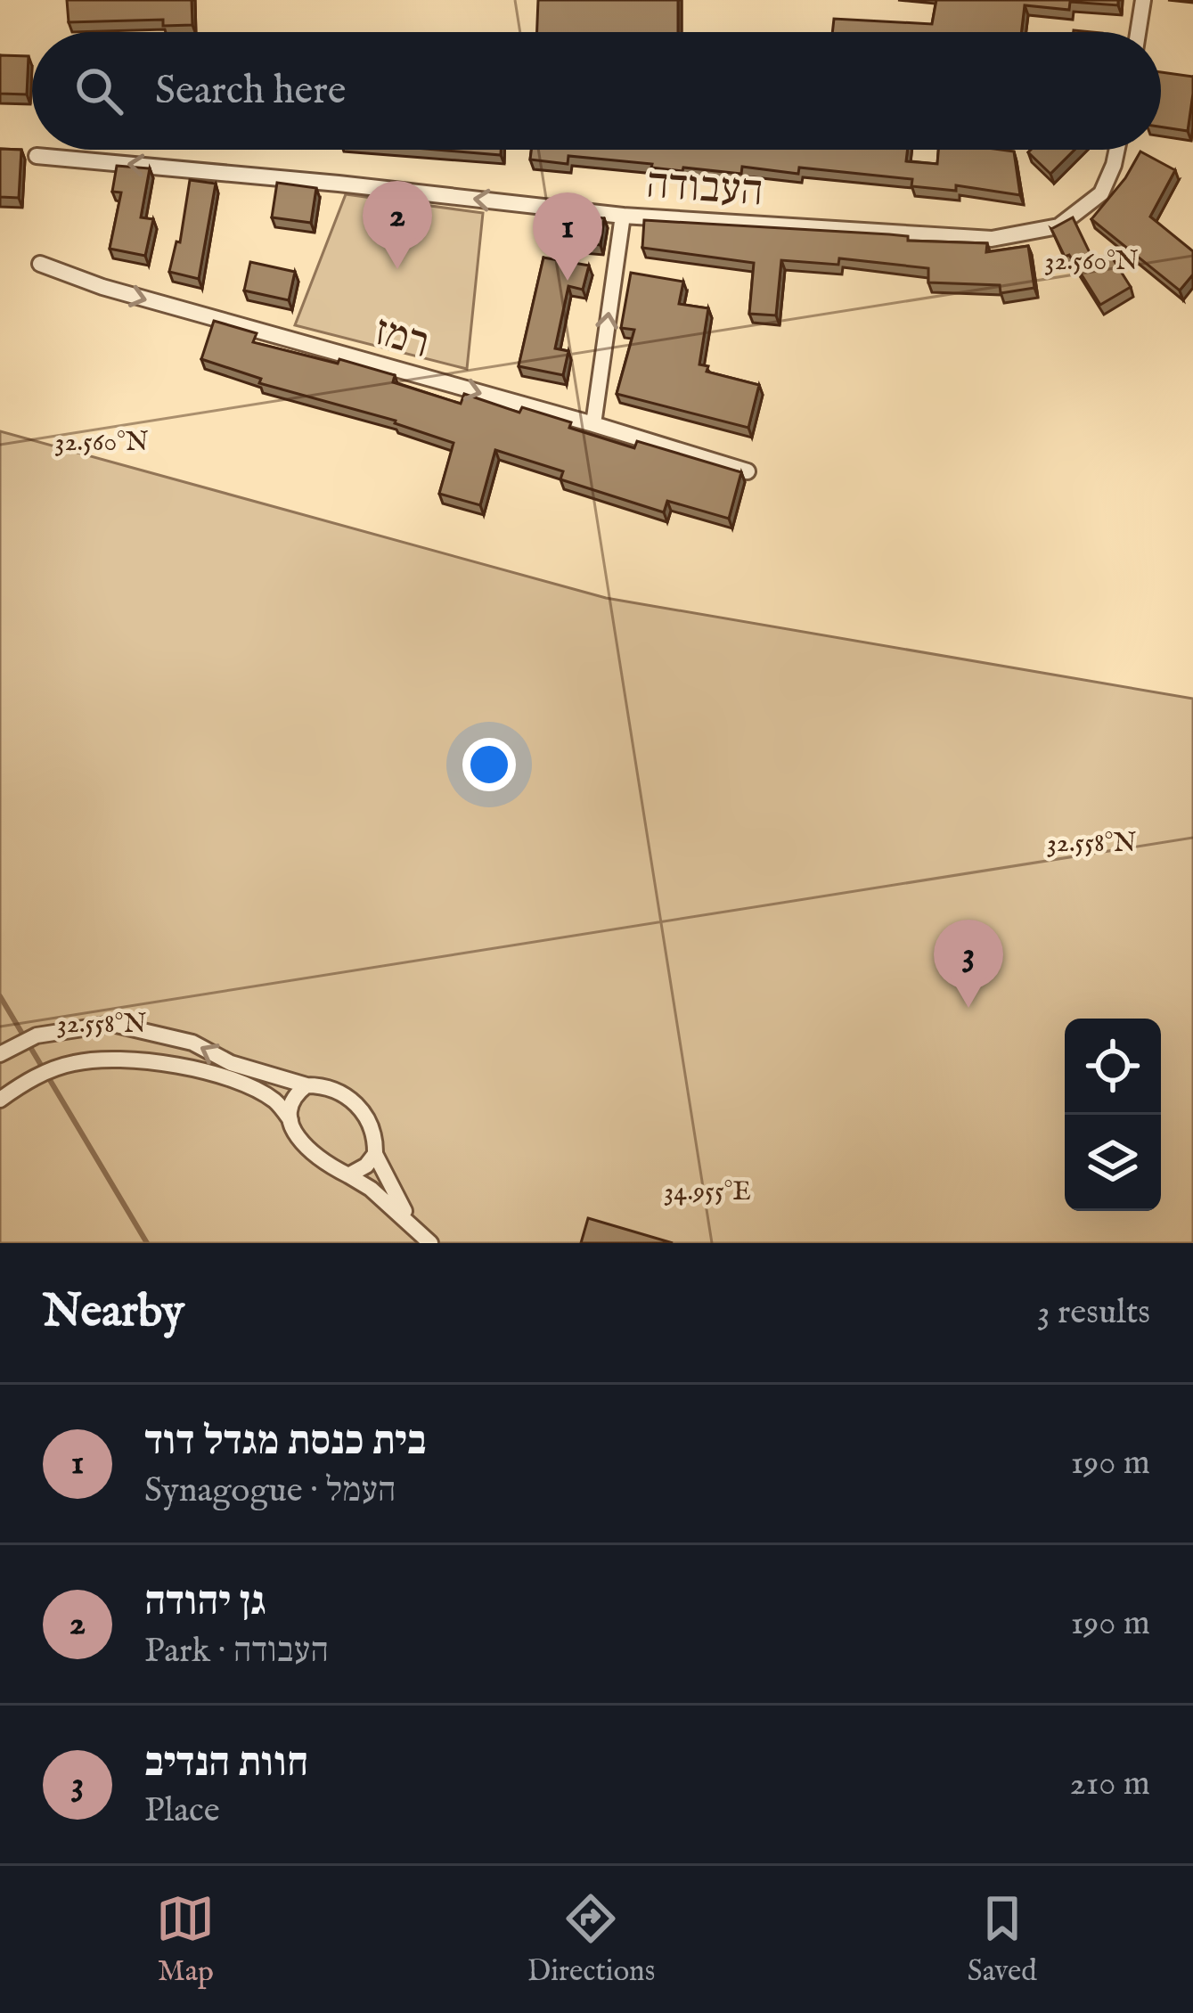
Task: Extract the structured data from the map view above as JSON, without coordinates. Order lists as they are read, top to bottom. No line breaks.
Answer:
{"streets":{"street":["העבודה","רמז"]},"one_way":["העבודה","רמז"],"page":{"search":"Search here","pins":["2","1","3"],"heading":["Nearby","3 results"],"list":[{"mark":"1","name":"בית כנסת מגדל דוד","note":"Synagogue · העמל","value":"190 m"},{"mark":"2","name":"גן יהודה","note":"Park · העבודה","value":"190 m"},{"mark":"3","name":"חוות הנדיב","note":"Place","value":"210 m"}],"nav":["Map","Directions","Saved"]},"coordinates":["32.560°N","32.558°N","34.955°E"]}
